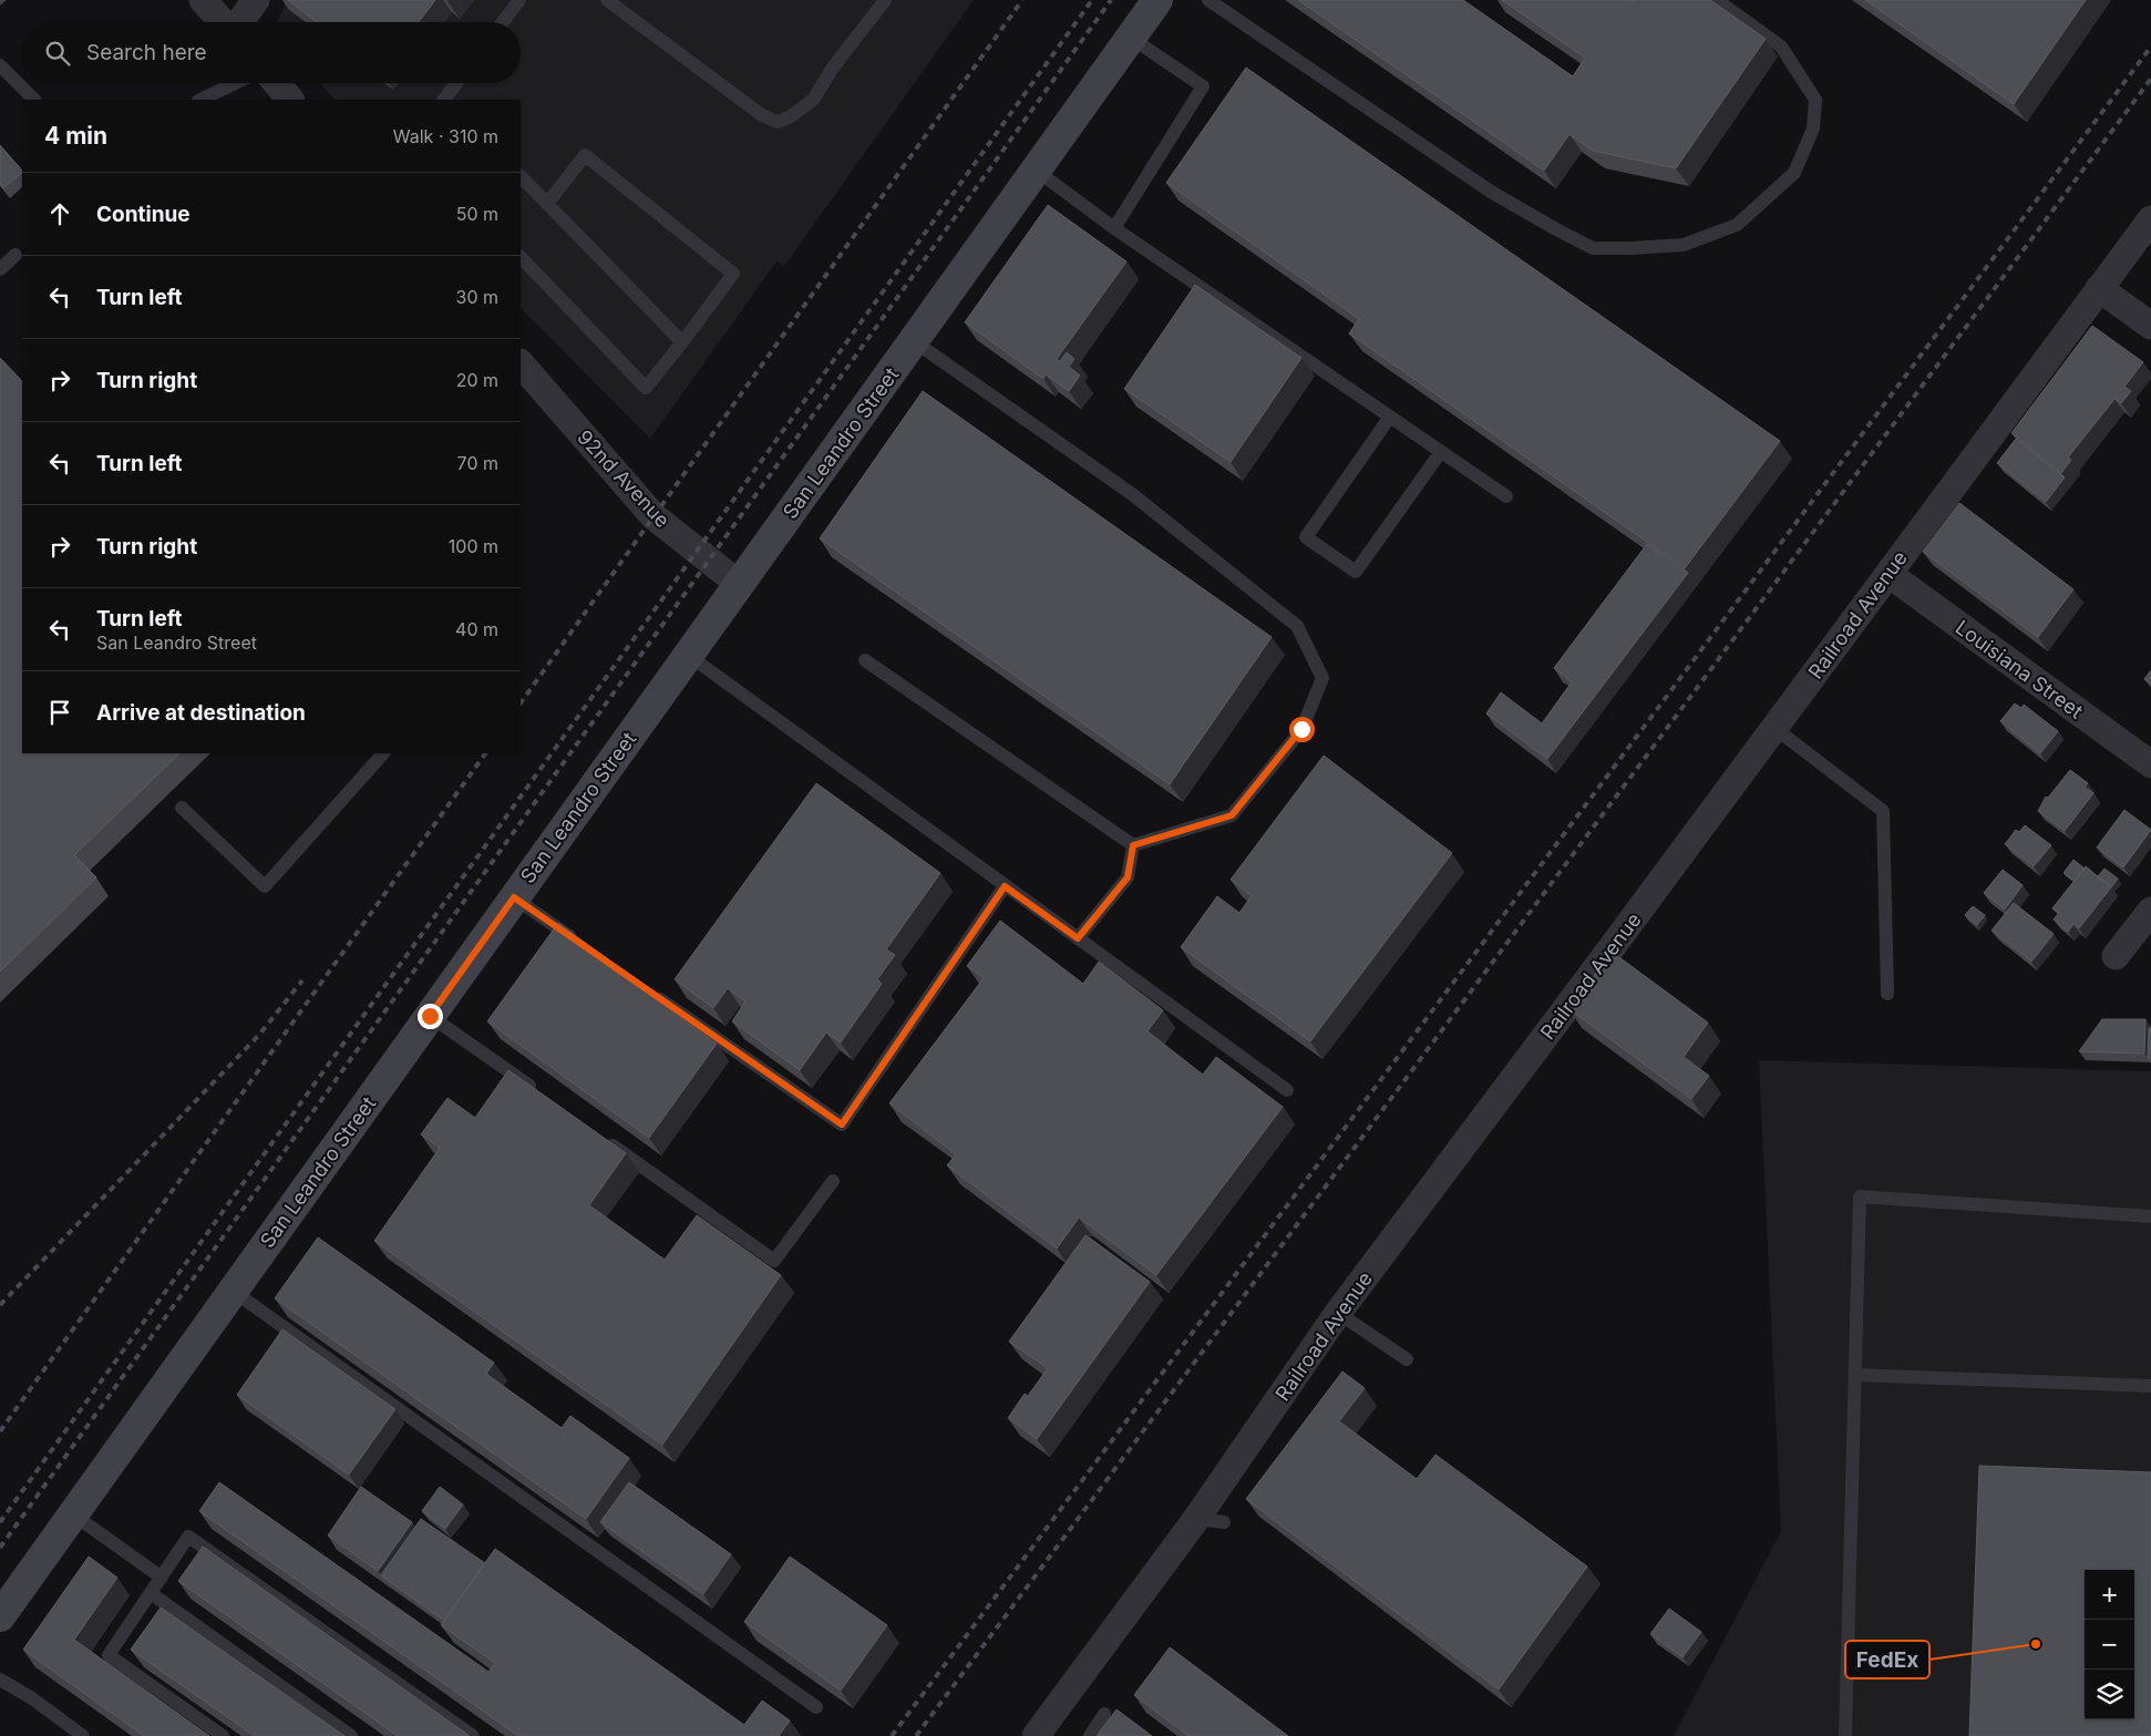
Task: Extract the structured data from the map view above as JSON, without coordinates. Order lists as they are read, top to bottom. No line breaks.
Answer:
{"streets":{"main road":["San Leandro Street"],"street":["92nd Avenue","Railroad Avenue","Louisiana Street"]},"crossings":[["San Leandro Street","92nd Avenue"],["Railroad Avenue","Louisiana Street"]],"places":["FedEx"],"page":{"search":"Search here","heading":["4 min","Walk · 310 m"],"list":[["Continue","50 m"],["Turn left","30 m"],["Turn right","20 m"],["Turn left","70 m"],["Turn right","100 m"],["Turn left","San Leandro Street","40 m"],"Arrive at destination"],"map_buttons":["+","−"]}}
